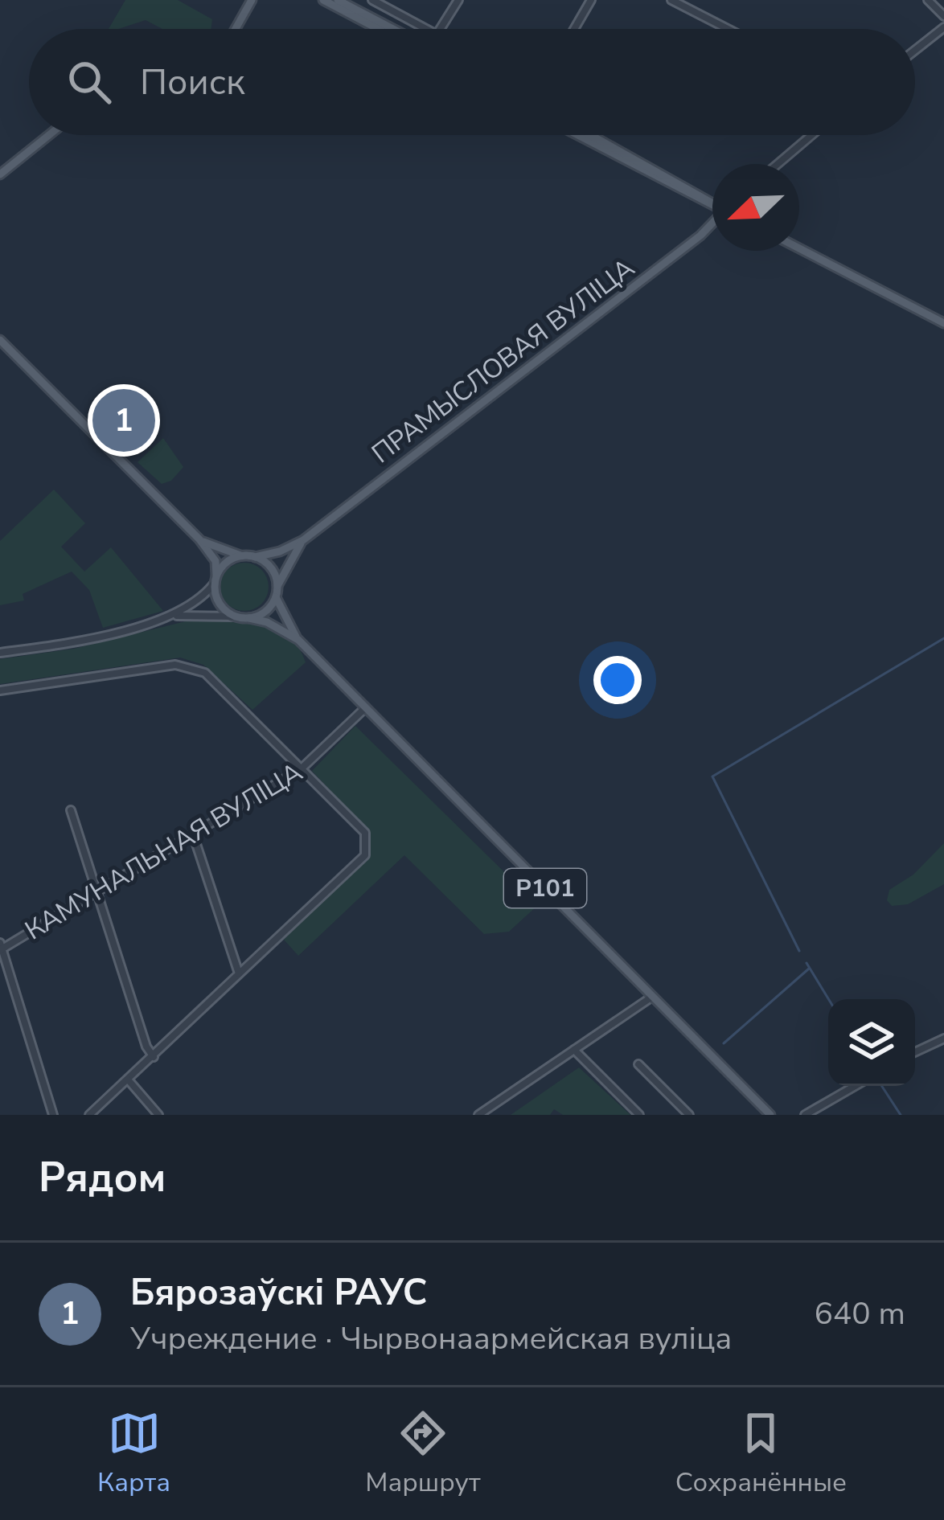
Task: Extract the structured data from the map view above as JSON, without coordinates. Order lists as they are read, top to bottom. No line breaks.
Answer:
{"streets":{"main road":["ПРАМЫСЛОВАЯ ВУЛІЦА","Р101"],"street":["КАМУНАЛЬНАЯ ВУЛІЦА"]},"crossings":[["ПРАМЫСЛОВАЯ ВУЛІЦА","Р101"],["КАМУНАЛЬНАЯ ВУЛІЦА","Р101"]],"north":"bottom left","page":{"search":"Поиск","pins":"1","heading":"Рядом","list":[{"mark":"1","name":"Бярозаўскі РАУС","note":"Учреждение · Чырвонаармейская вуліца","value":"640 m"}],"nav":["Карта","Маршрут","Сохранённые"]}}
